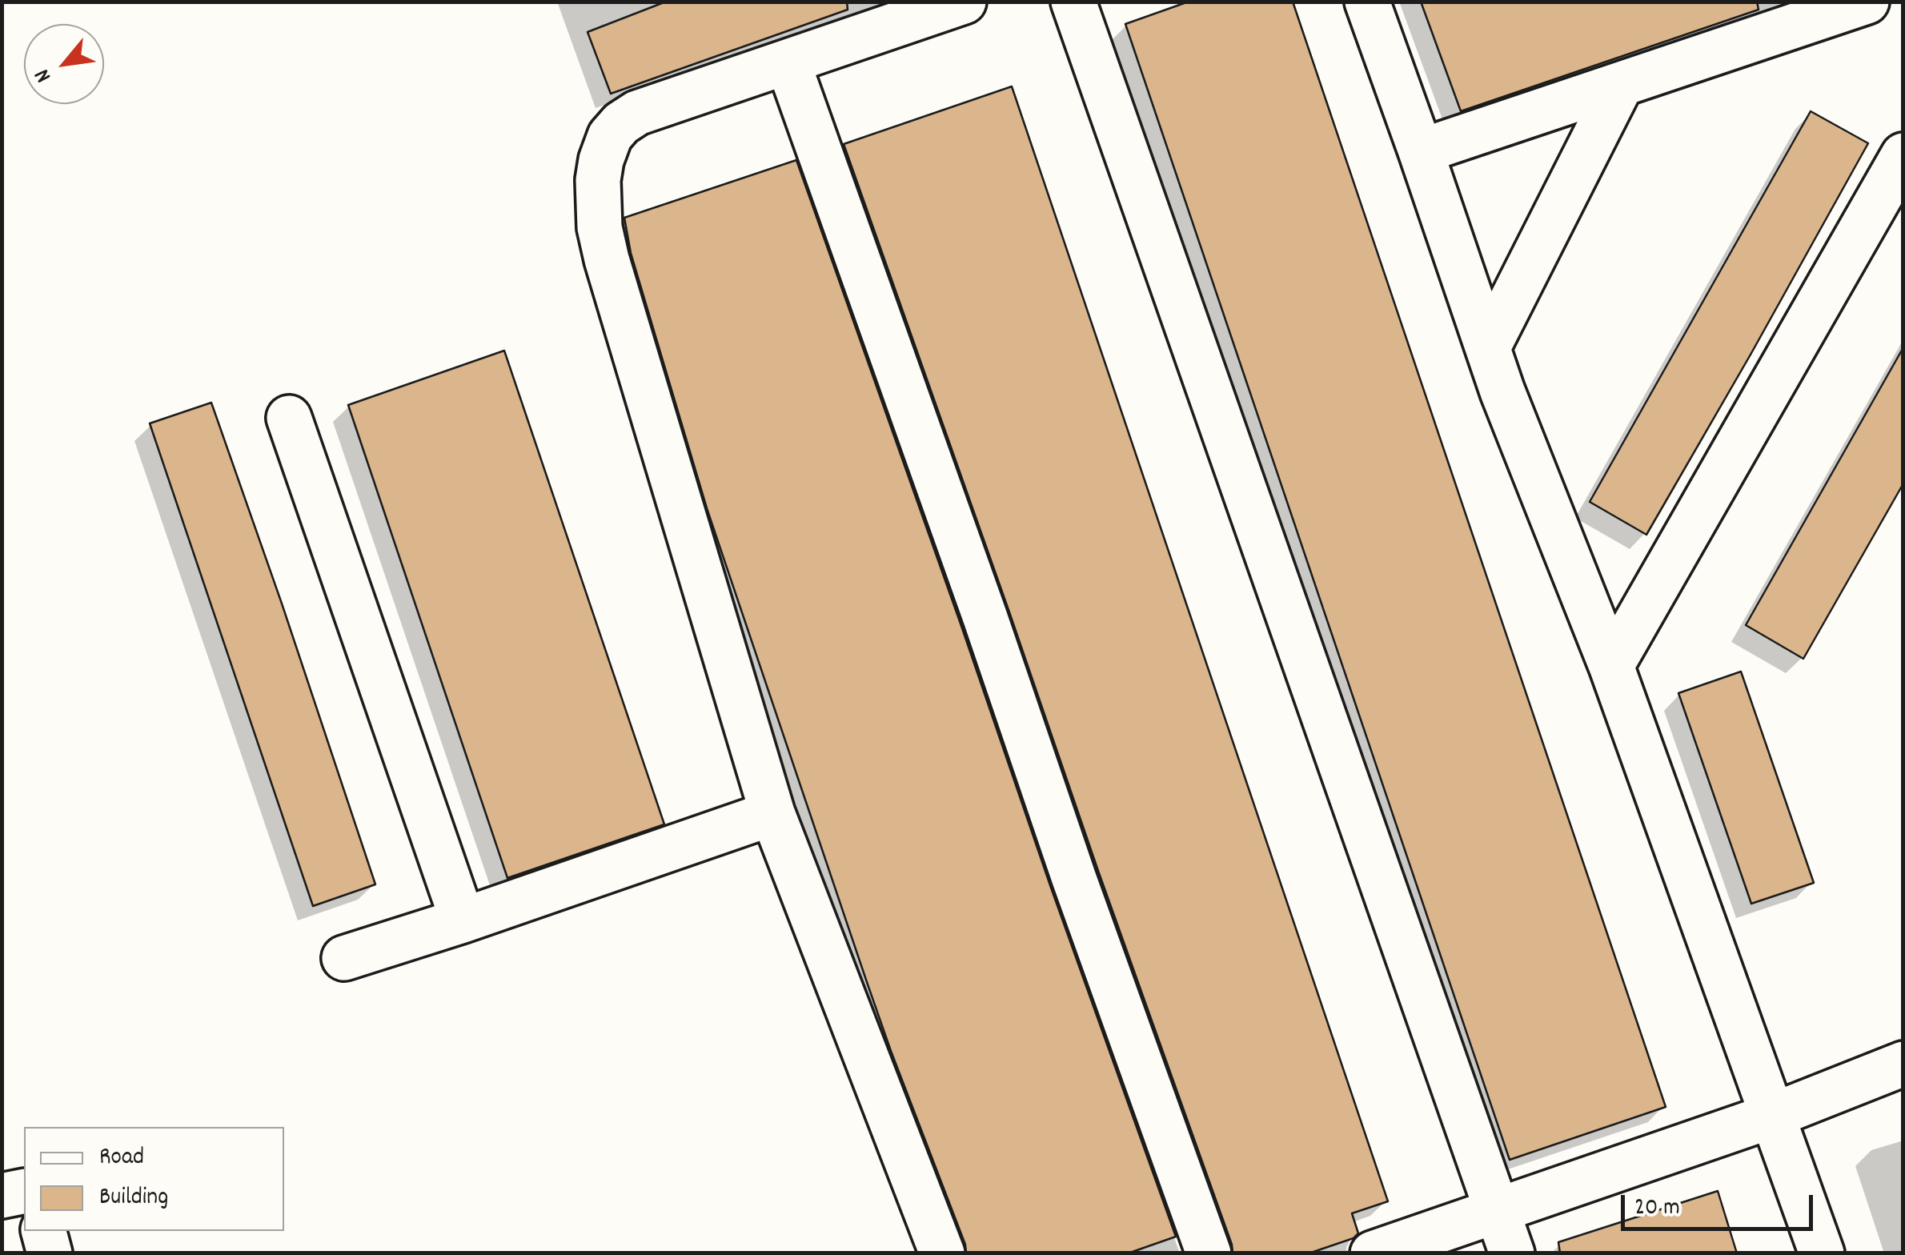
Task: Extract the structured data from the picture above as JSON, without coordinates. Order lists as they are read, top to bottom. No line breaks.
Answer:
{"legend":["Road","Building"],"scale_bar":"20 m","north":"bottom left"}
